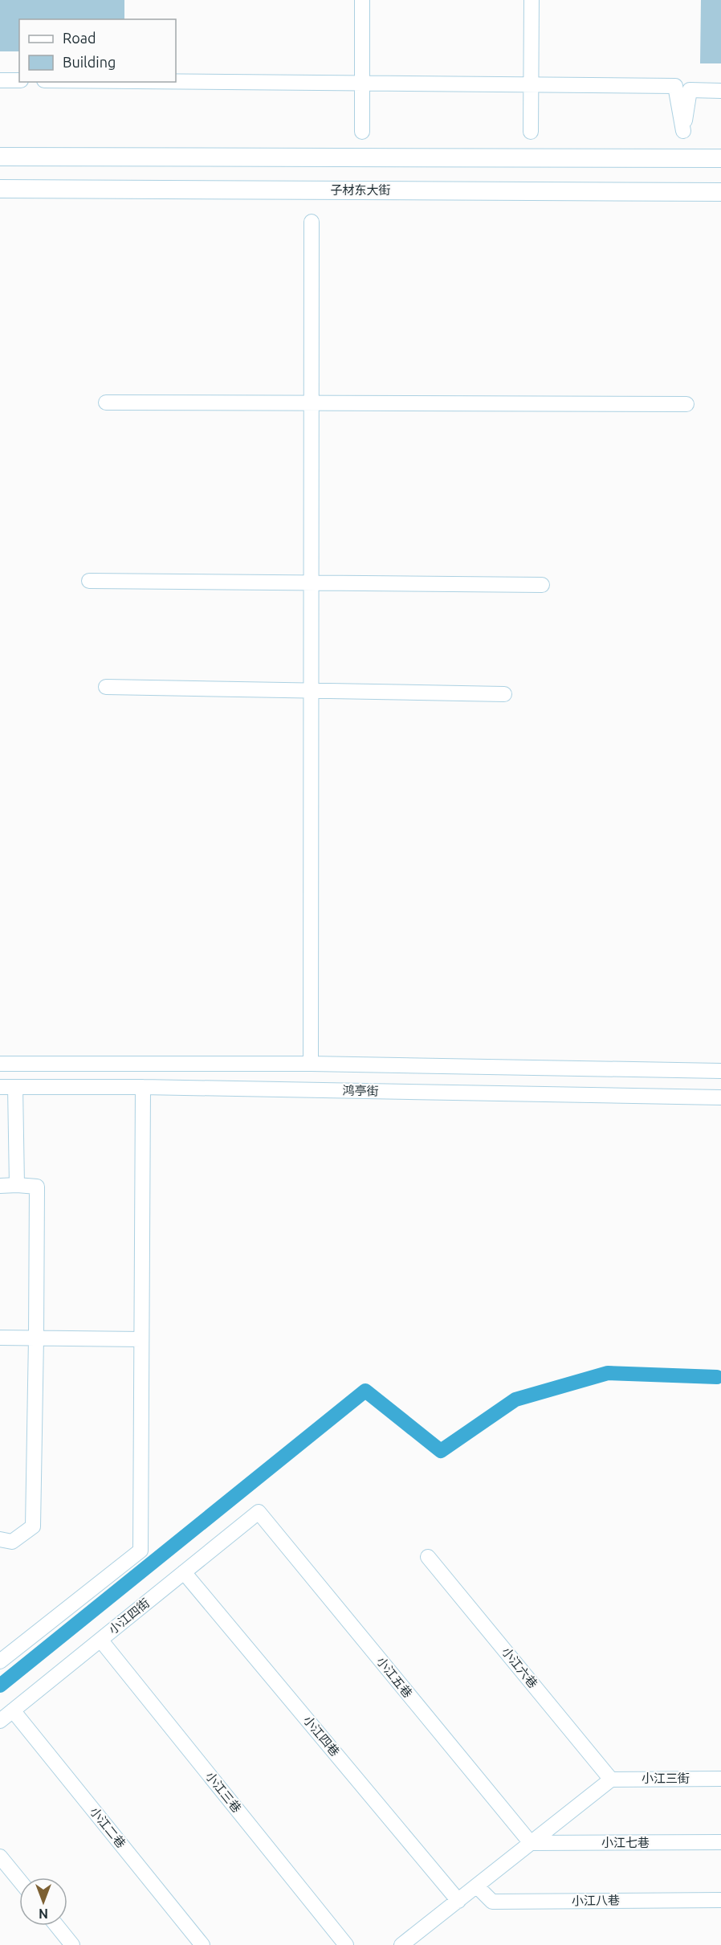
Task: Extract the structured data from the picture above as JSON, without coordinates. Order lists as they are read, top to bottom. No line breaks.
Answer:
{"streets":{"main road":["子材东大街"],"street":["鸿亭街","小江四街","小江六巷","小江五巷","小江四巷","小江三街","小江三巷","小江二巷","小江七巷","小江八巷"]},"crossings":[["小江四街","小江五巷"],["小江四街","小江四巷"],["小江四街","小江三巷"],["小江四街","小江二巷"],["小江六巷","小江三街"],["小江五巷","小江七巷"]],"legend":["Road","Building"],"north":"bottom"}
